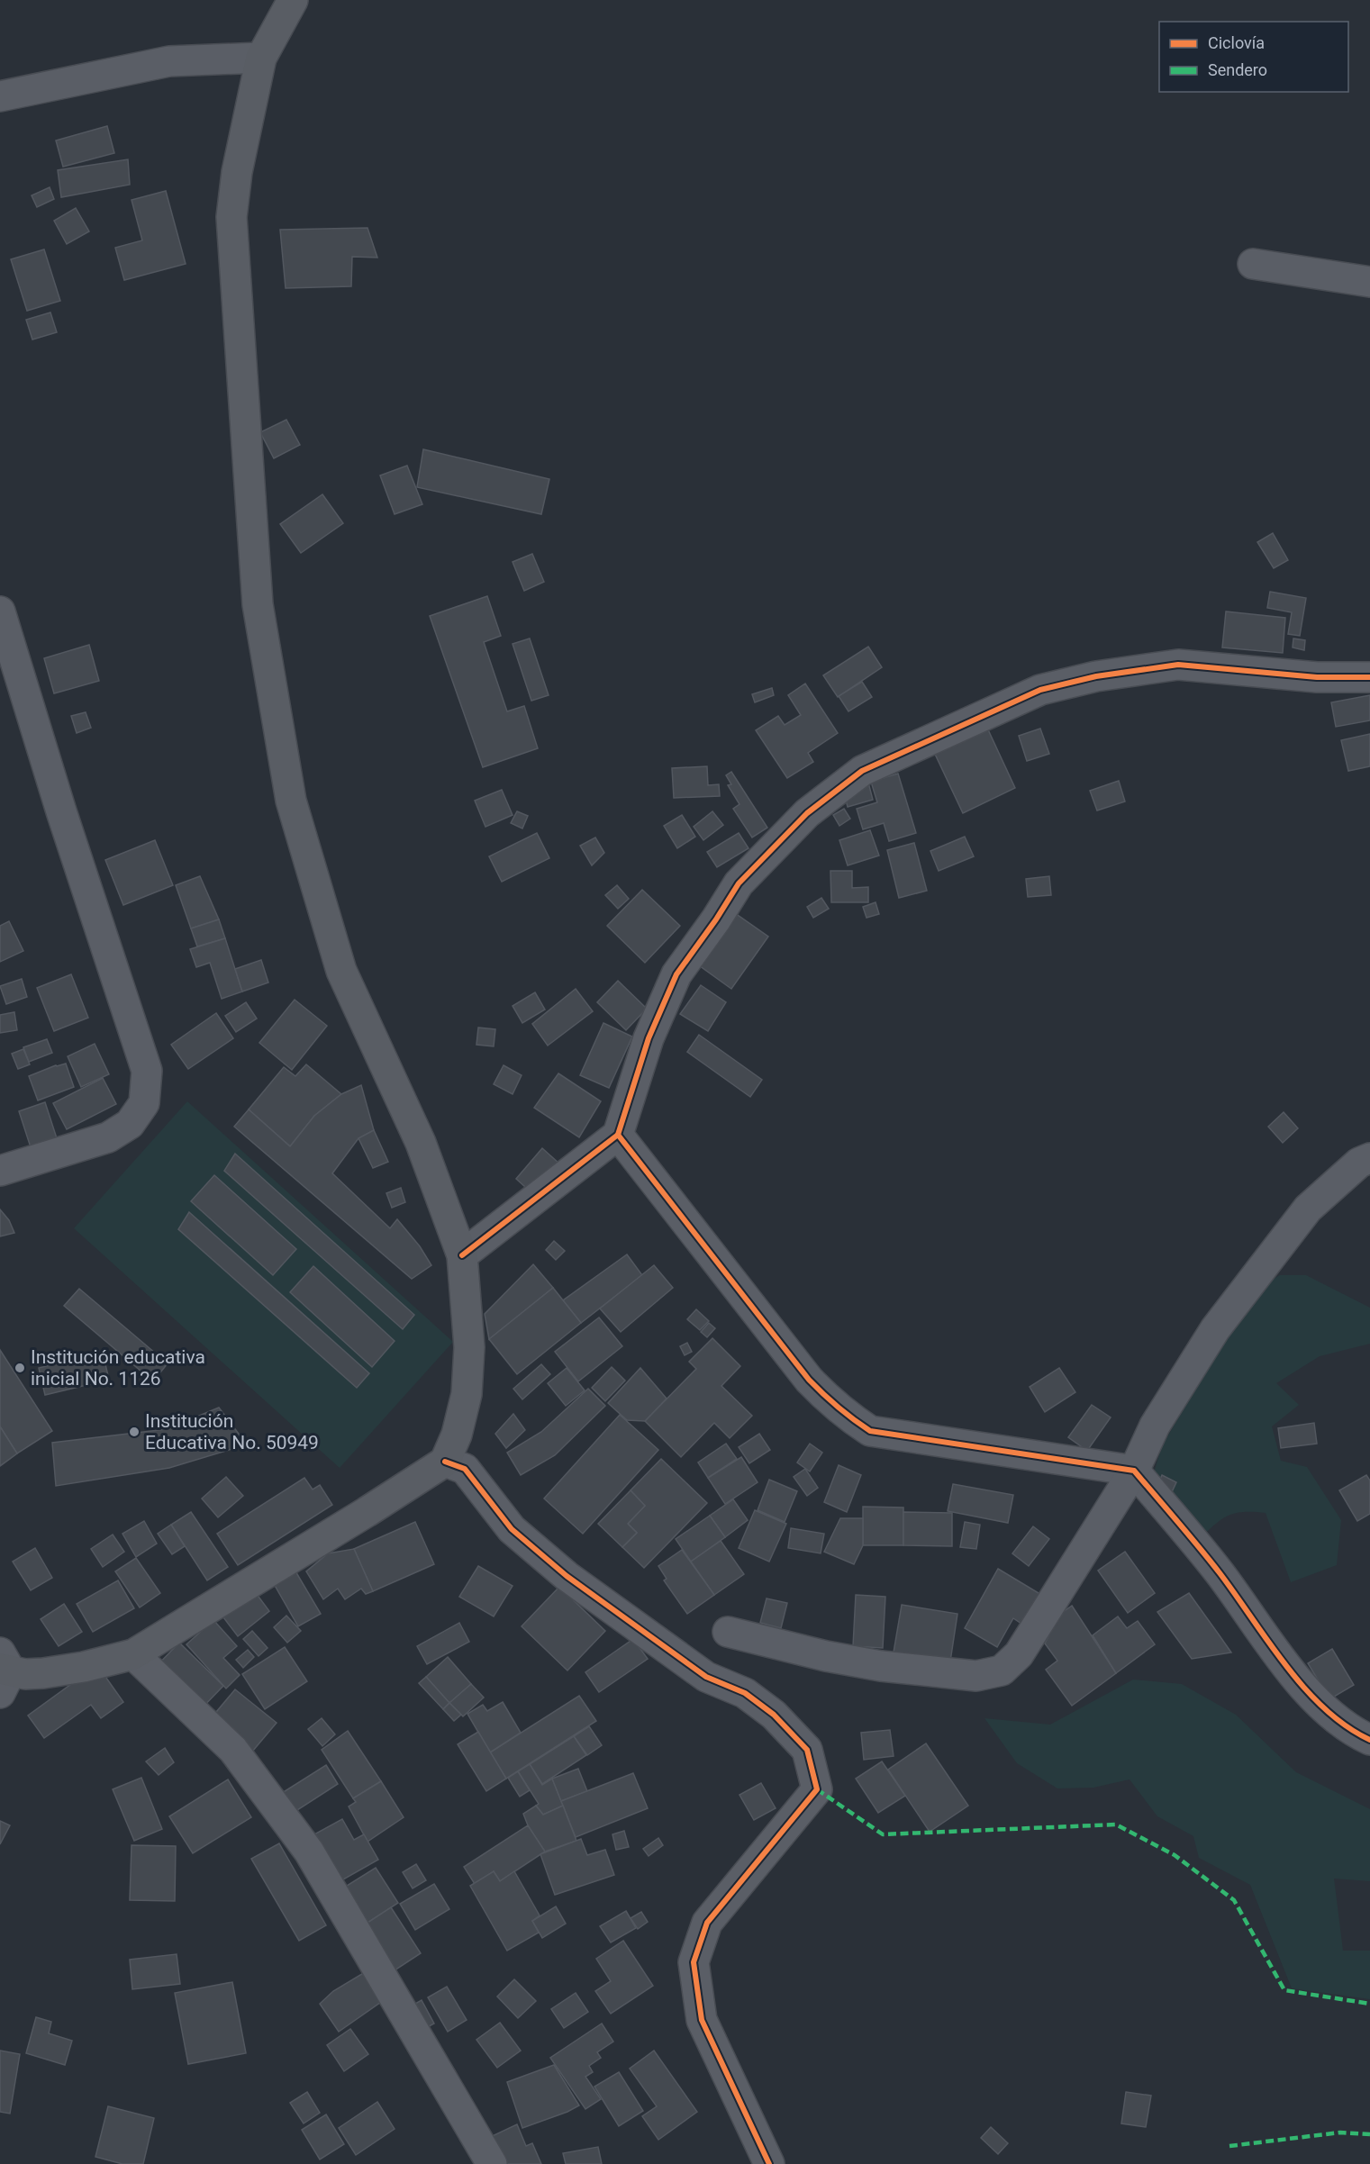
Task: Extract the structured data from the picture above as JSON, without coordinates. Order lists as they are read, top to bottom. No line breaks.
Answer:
{"places":["Institución educativa inicial No. 1126","Institución Educativa No. 50949"],"legend":["Ciclovía","Sendero"]}
